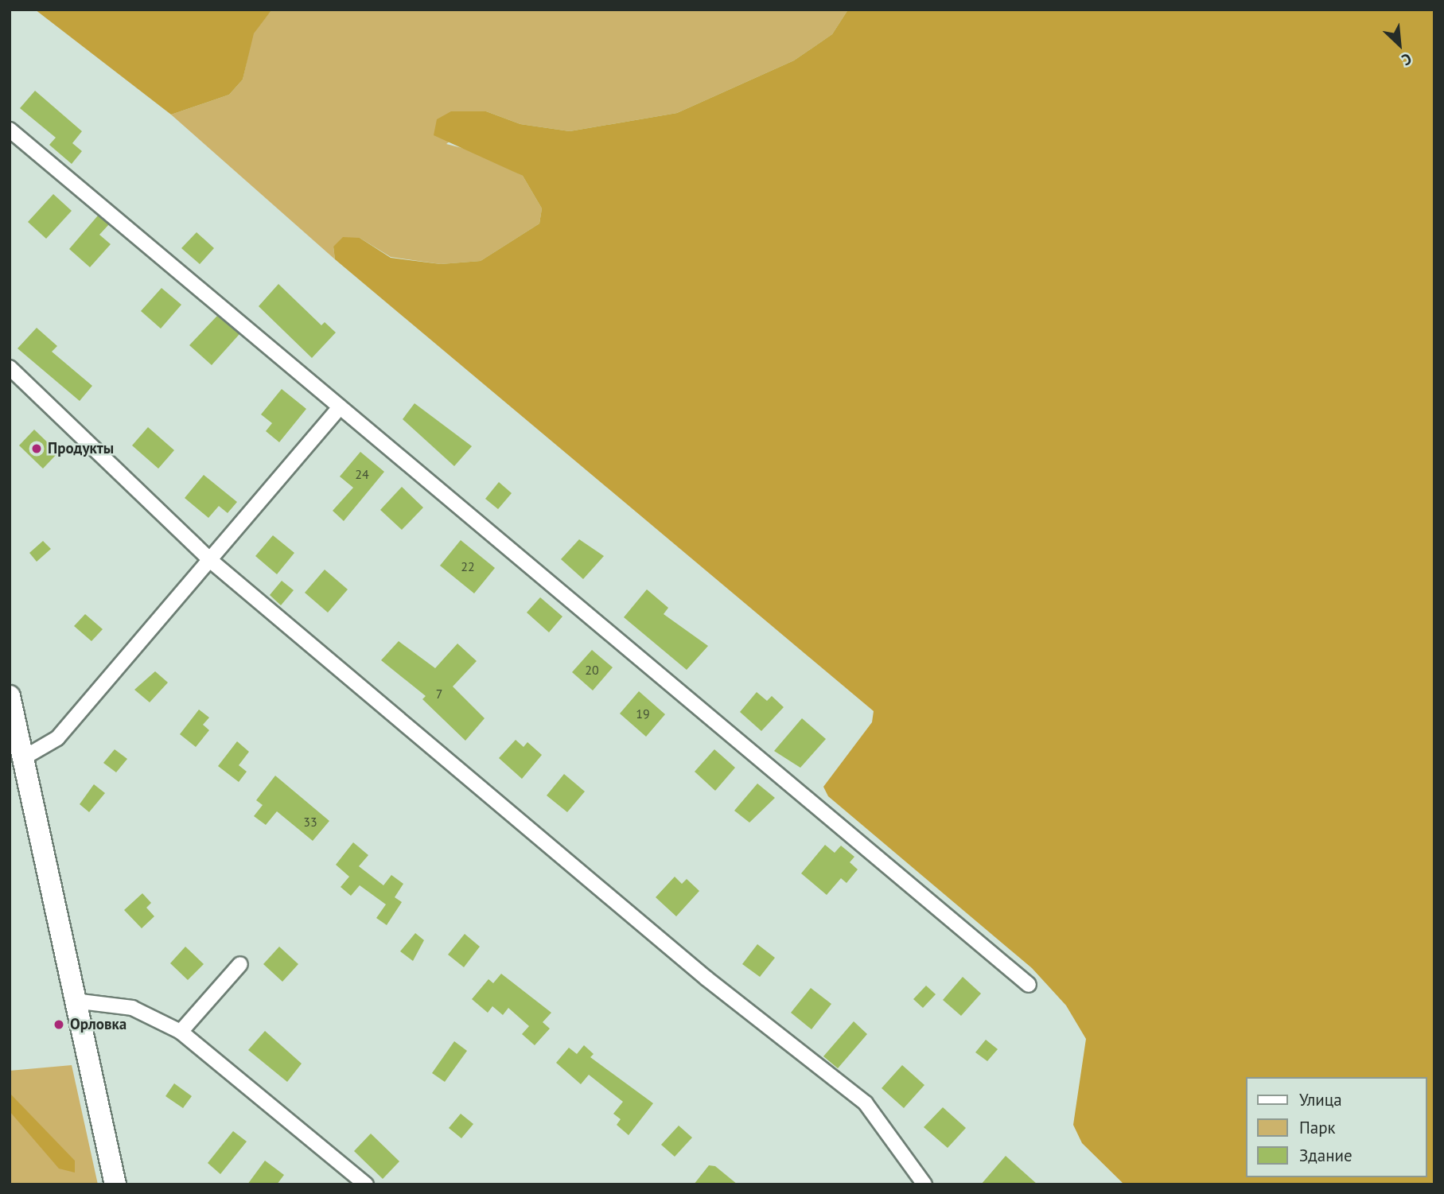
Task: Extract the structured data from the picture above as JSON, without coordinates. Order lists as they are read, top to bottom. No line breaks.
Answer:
{"places":["Продукты","Орловка"],"house_numbers":["24","22","20","7","19","33"],"legend":["Улица","Парк","Здание"],"north":"bottom right"}
